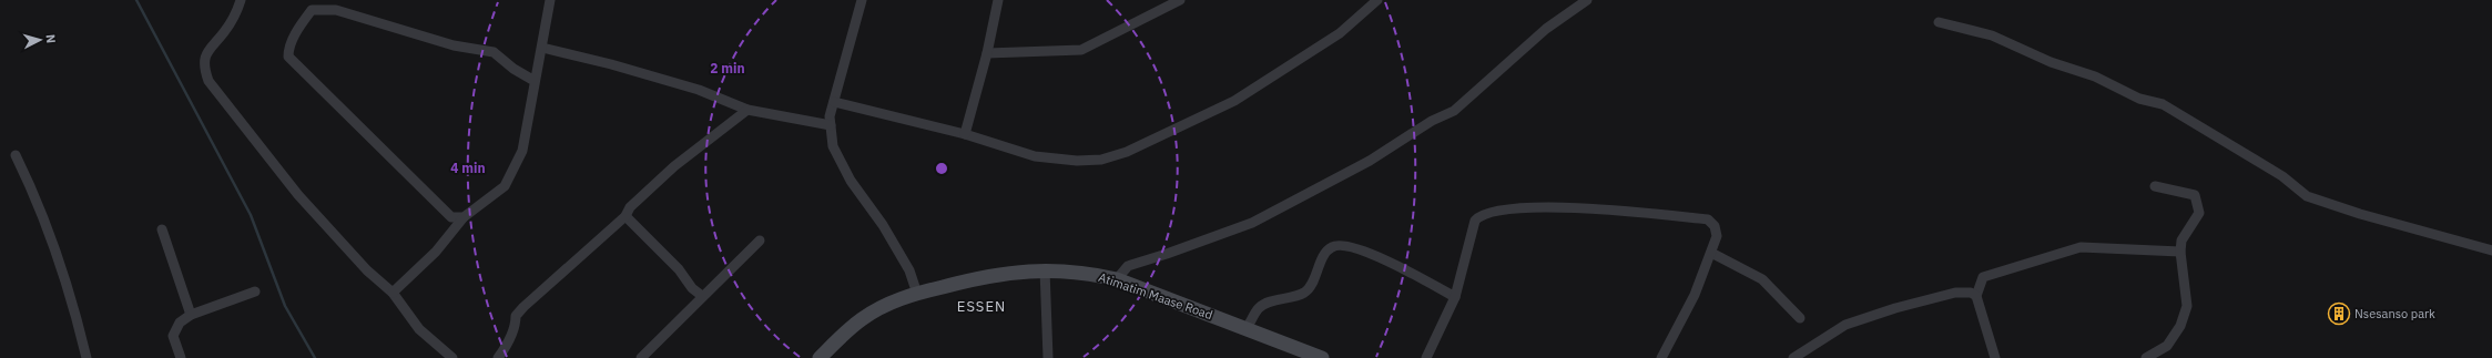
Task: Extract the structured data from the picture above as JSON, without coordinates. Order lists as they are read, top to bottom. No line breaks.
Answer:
{"streets":{"main road":["Atimatim Maase Road"]},"districts":["ESSEN"],"places":{"building":["Nsesanso park"]},"north":"right","rings":["2 min","4 min"]}
